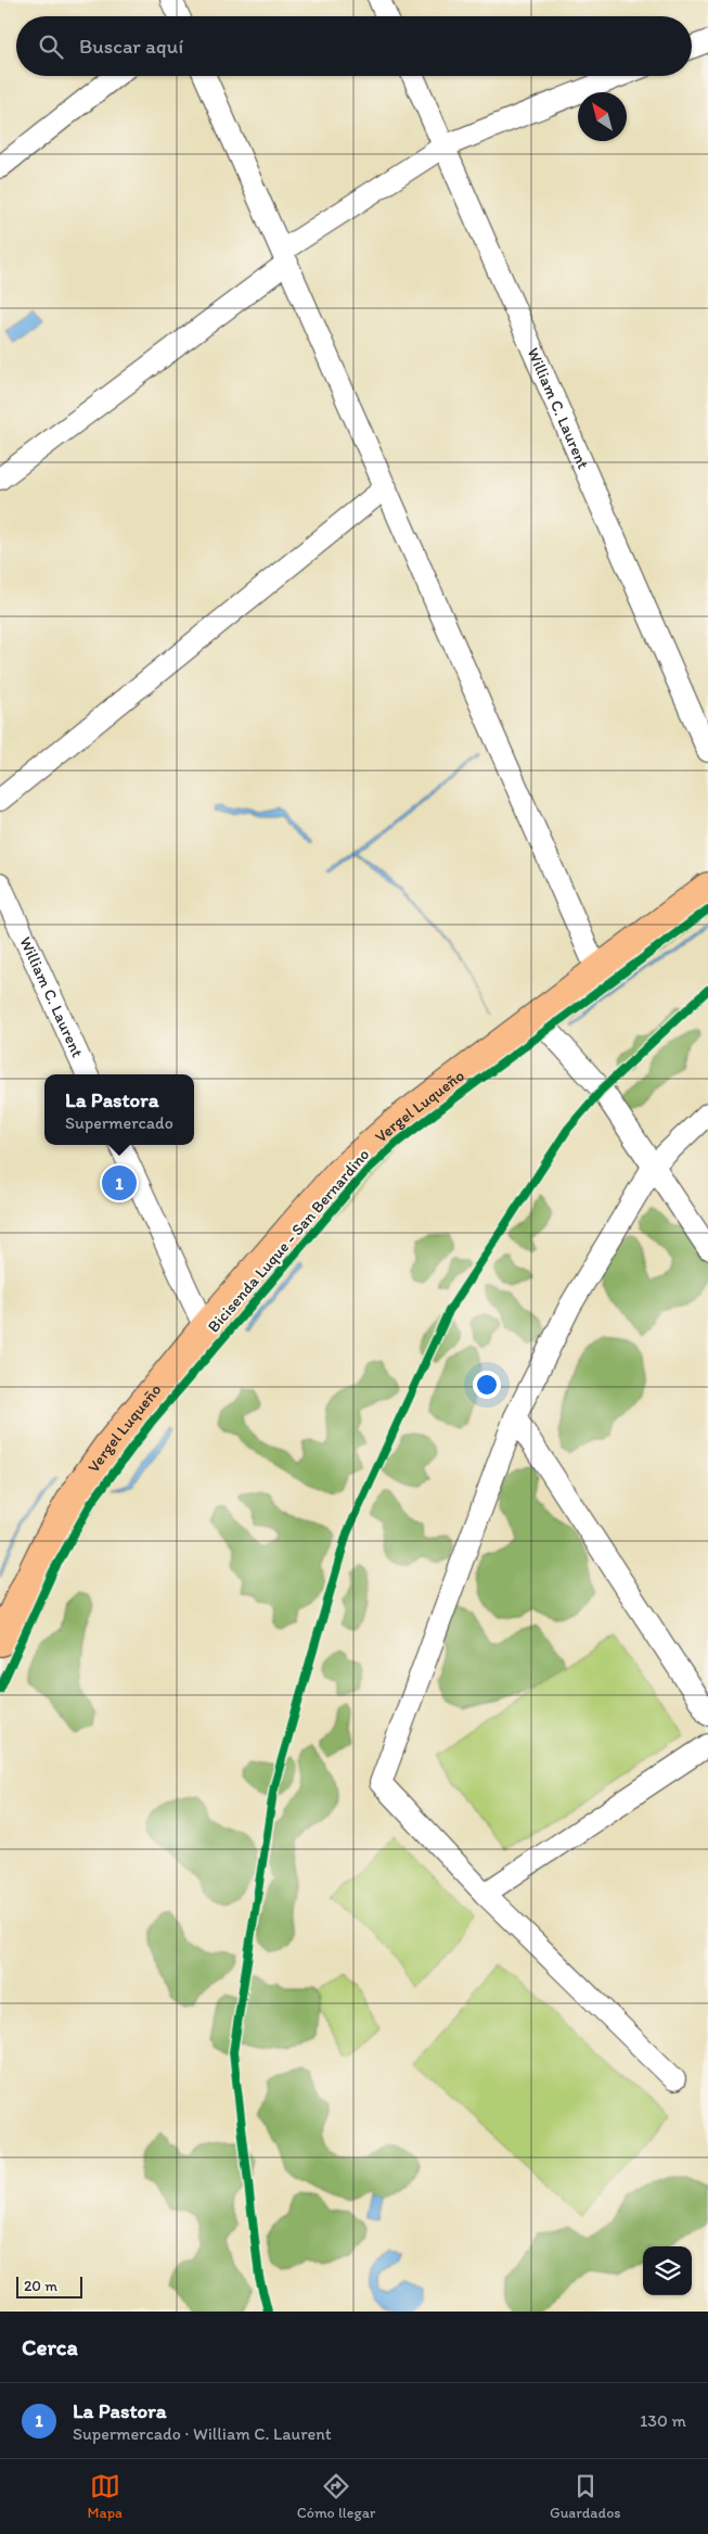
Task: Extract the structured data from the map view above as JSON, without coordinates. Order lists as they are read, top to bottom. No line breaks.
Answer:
{"streets":{"main road":["Vergel Luqueño"],"street":["William C. Laurent"],"cycle path":["Bicisenda Luque - San Bernardino"]},"scale_bar":"20 m","north":"top left","page":{"search":"Buscar aquí","popup":["La Pastora","Supermercado"],"pins":"1","scale":"20 m","heading":"Cerca","list":[{"mark":"1","name":"La Pastora","note":"Supermercado · William C. Laurent","value":"130 m"}],"nav":["Mapa","Cómo llegar","Guardados"]}}
